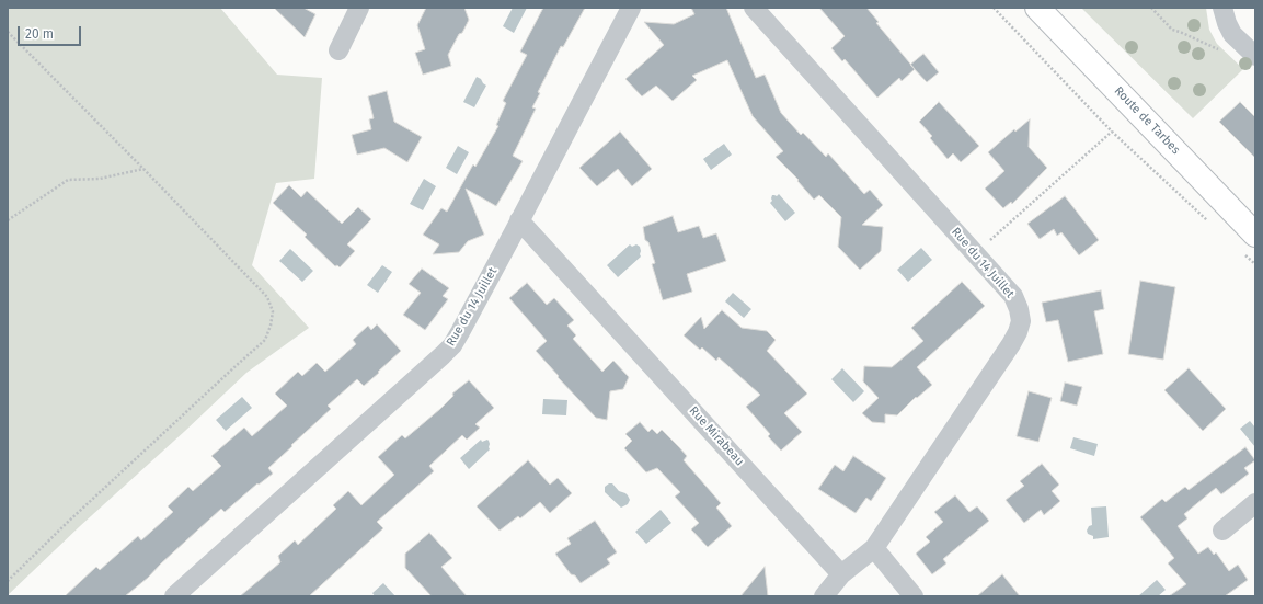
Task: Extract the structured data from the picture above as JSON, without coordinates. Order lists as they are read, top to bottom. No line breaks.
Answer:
{"streets":{"main road":["Route de Tarbes"],"street":["Rue du 14 Juillet","Rue Mirabeau"]},"crossings":[["Rue du 14 Juillet","Rue Mirabeau"]],"scale_bar":"20 m"}
